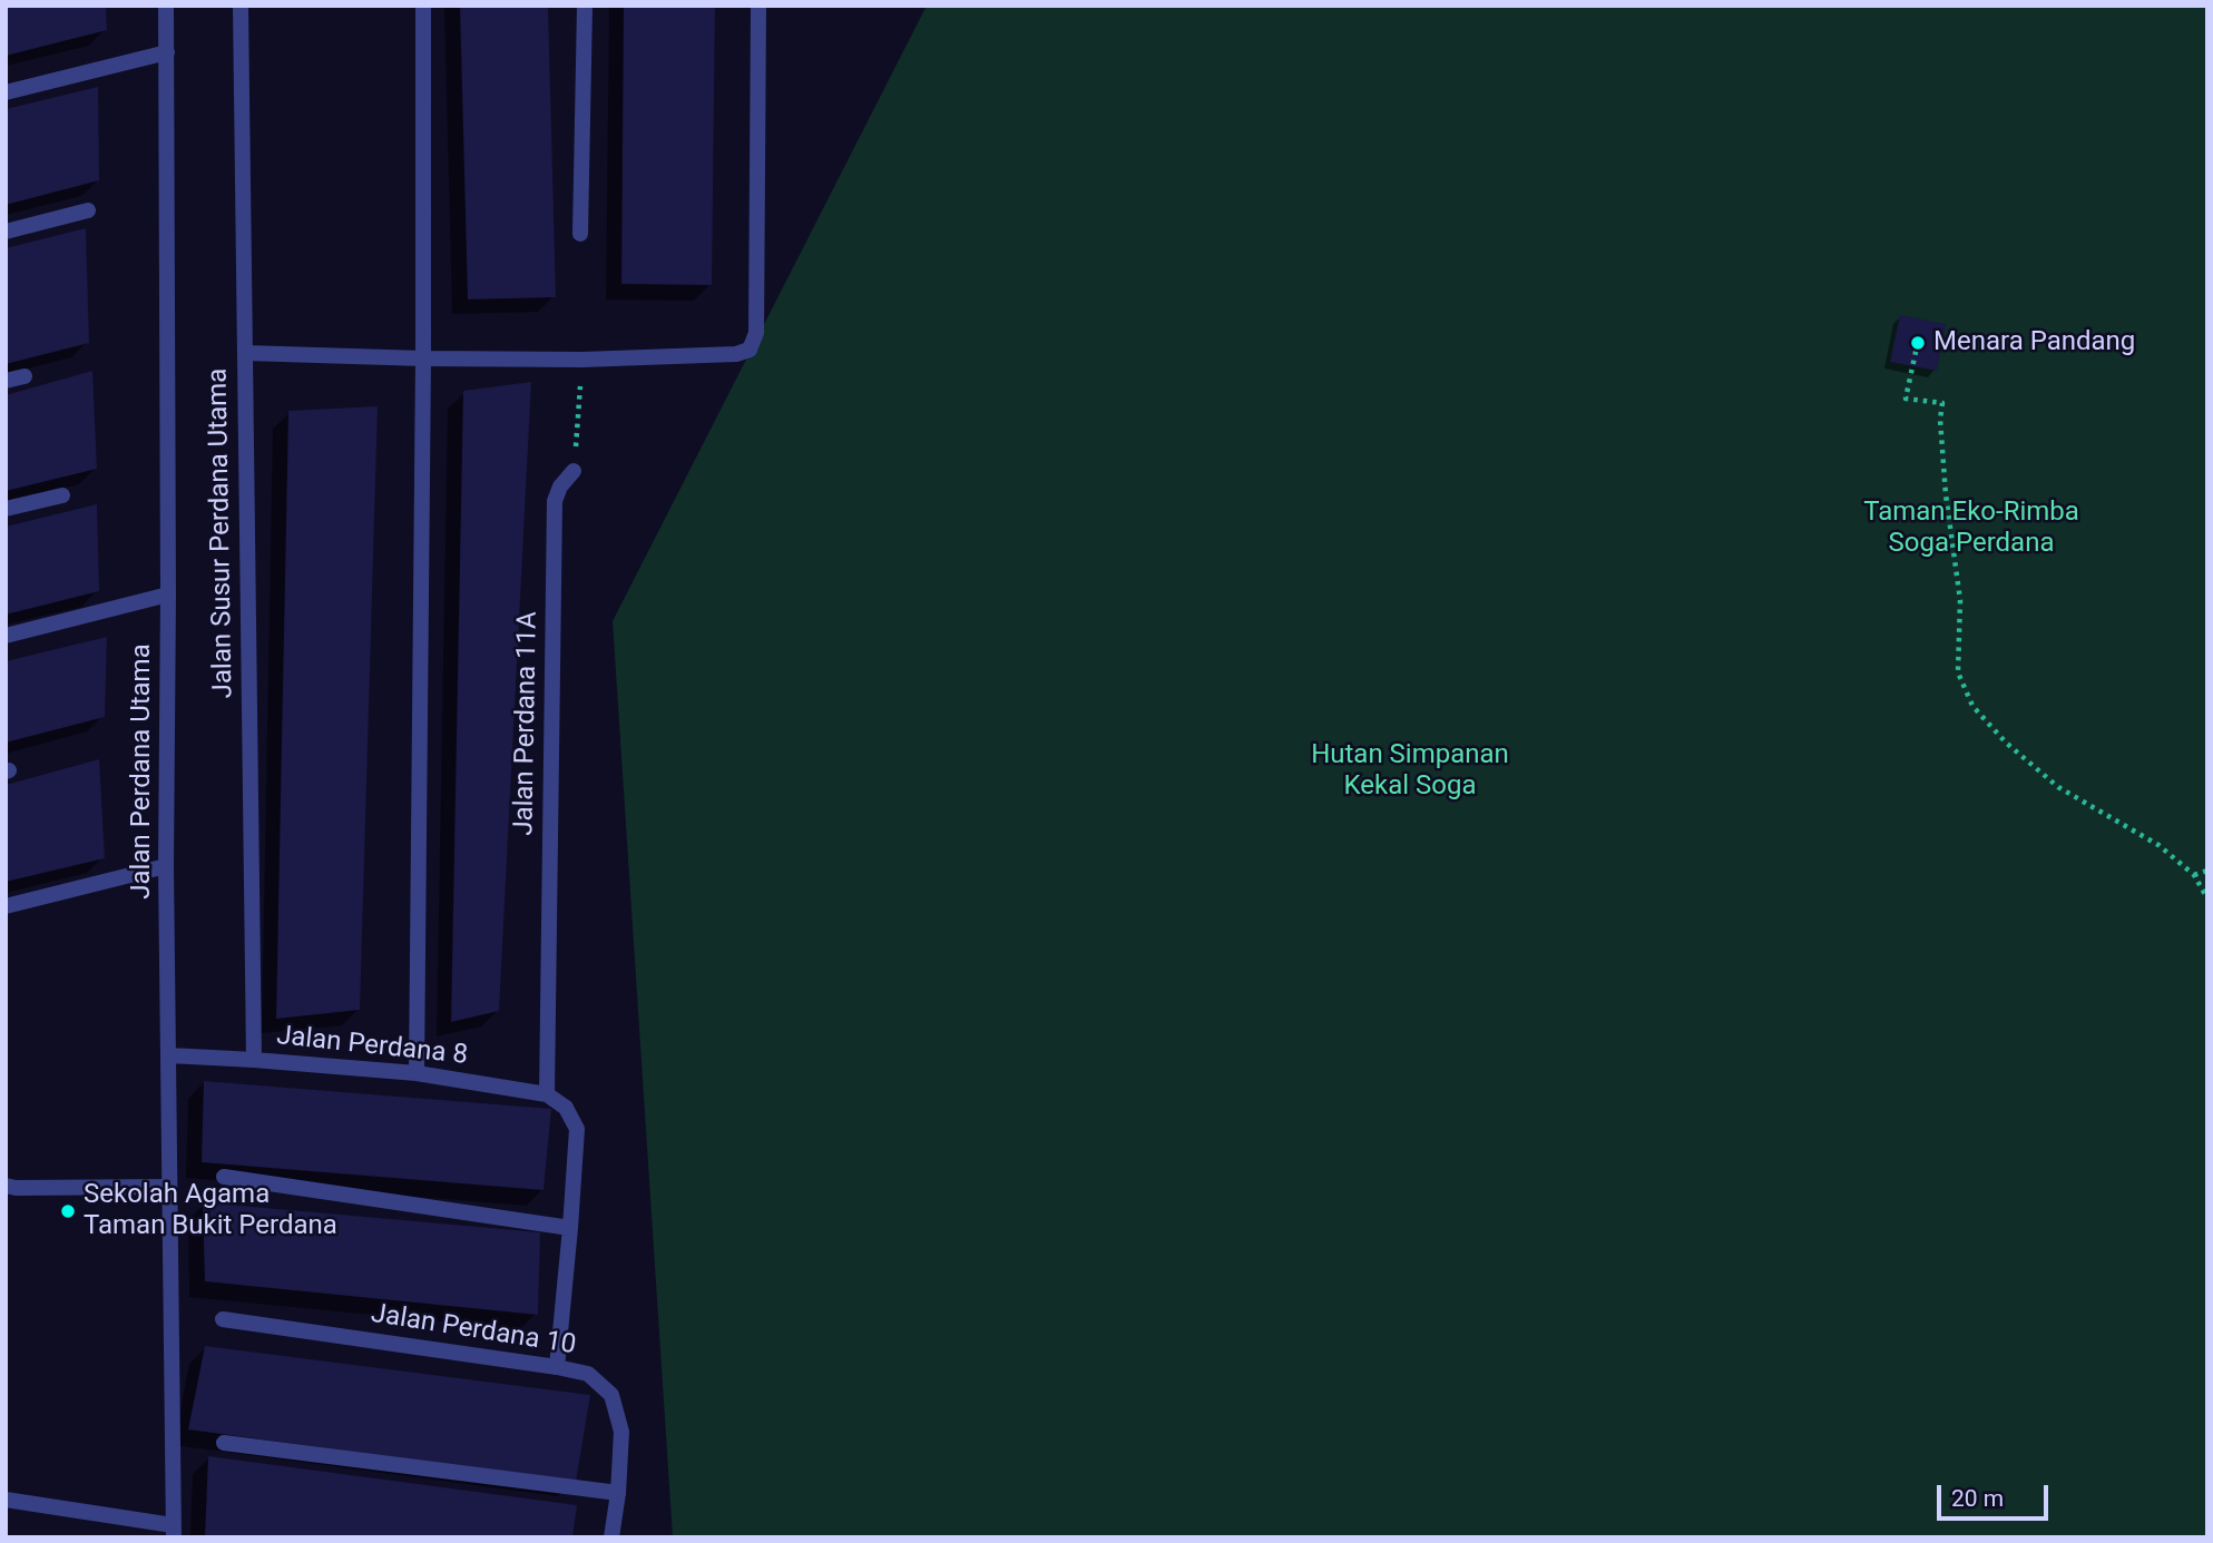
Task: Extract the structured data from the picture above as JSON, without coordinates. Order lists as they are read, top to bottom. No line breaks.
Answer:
{"streets":{"street":["Jalan Susur Perdana Utama","Jalan Perdana 11A","Jalan Perdana Utama","Jalan Perdana 8","Jalan Perdana 10"]},"crossings":[["Jalan Susur Perdana Utama","Jalan Perdana 8"],["Jalan Perdana 11A","Jalan Perdana 8"],["Jalan Perdana Utama","Jalan Perdana 8"]],"parks":["Taman Eko-Rimba Soga Perdana","Hutan Simpanan Kekal Soga"],"places":["Menara Pandang","Sekolah Agama Taman Bukit Perdana"],"scale_bar":"20 m"}
